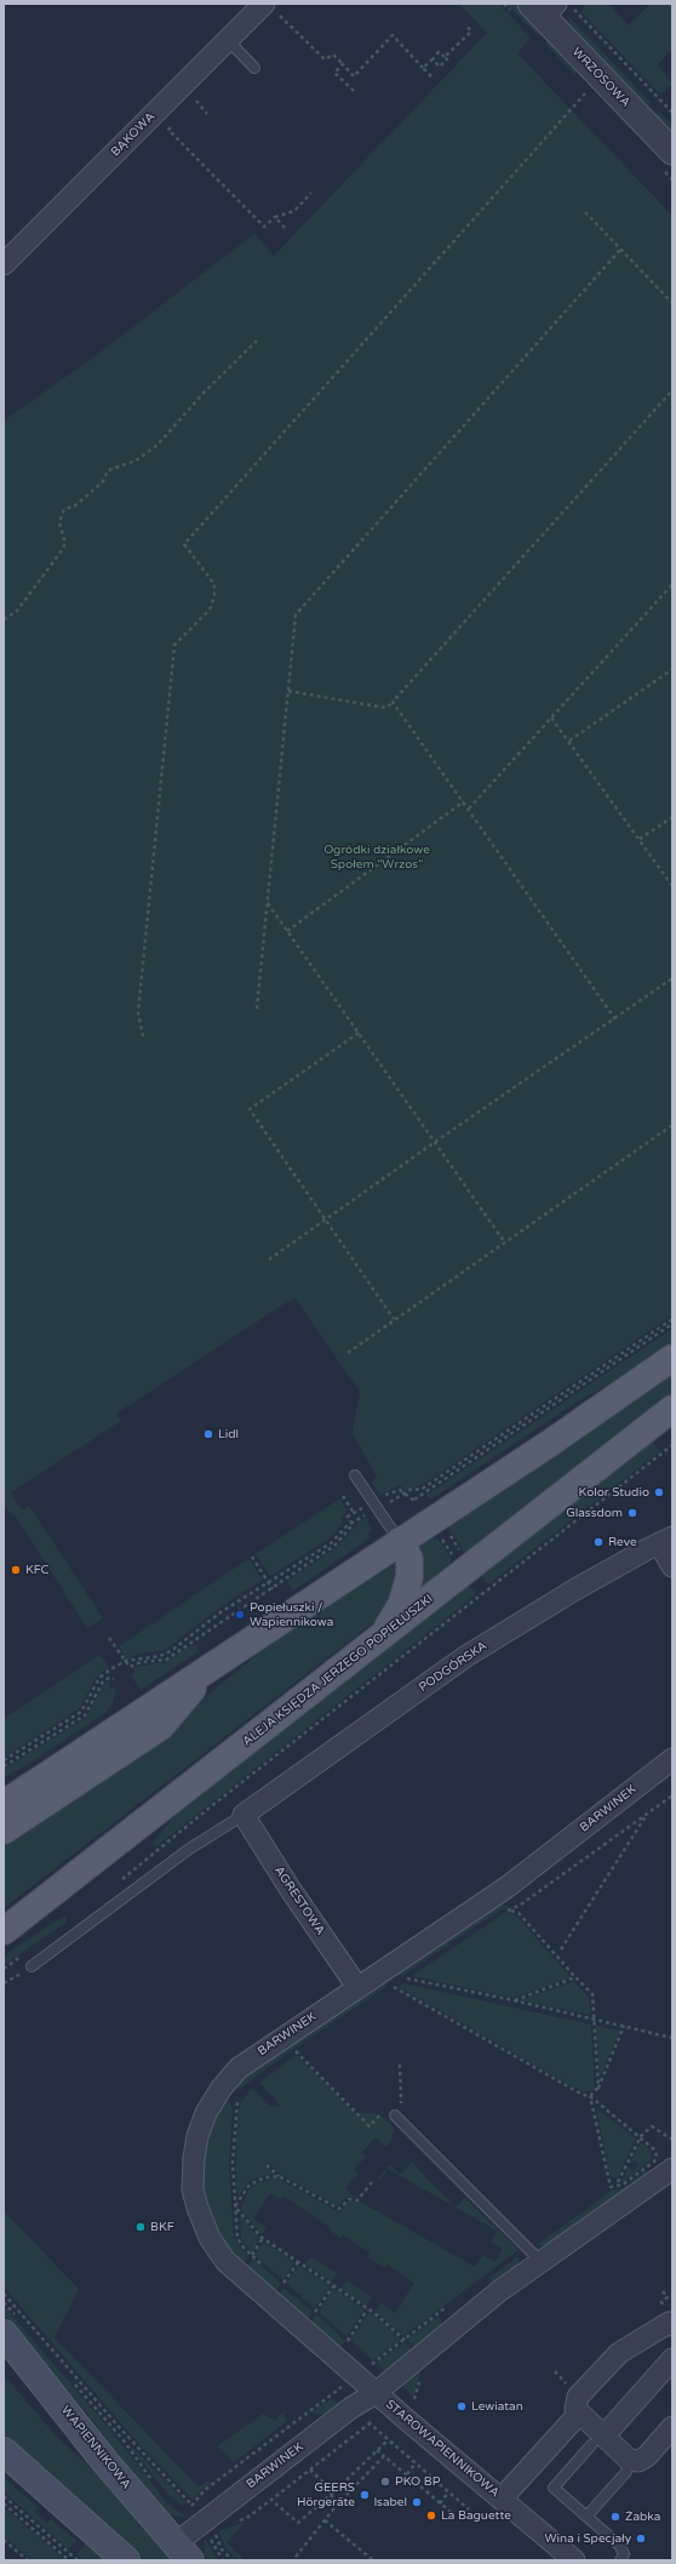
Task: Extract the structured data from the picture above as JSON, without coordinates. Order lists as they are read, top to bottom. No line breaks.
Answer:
{"streets":{"main road":["ALEJA KSIĘDZA JERZEGO POPIEŁUSZKI","WAPIENNIKOWA"],"street":["WRZOSOWA","BĄKOWA","PODGÓRSKA","BARWINEK","AGRESTOWA","STAROWAPIENNIKOWA"]},"crossings":[["PODGÓRSKA","AGRESTOWA"],["BARWINEK","AGRESTOWA"],["BARWINEK","WAPIENNIKOWA"],["BARWINEK","STAROWAPIENNIKOWA"]],"parks":["Ogródki działkowe Społem \"Wrzos\""],"places":["Lidl","Kolor Studio","Glassdom","Reve","KFC","Popiełuszki / Wapiennikowa","BKF","Lewiatan","PKO BP","GEERS Hörgeräte","Isabel","La Baguette","Żabka","Wina i Specjały"]}
